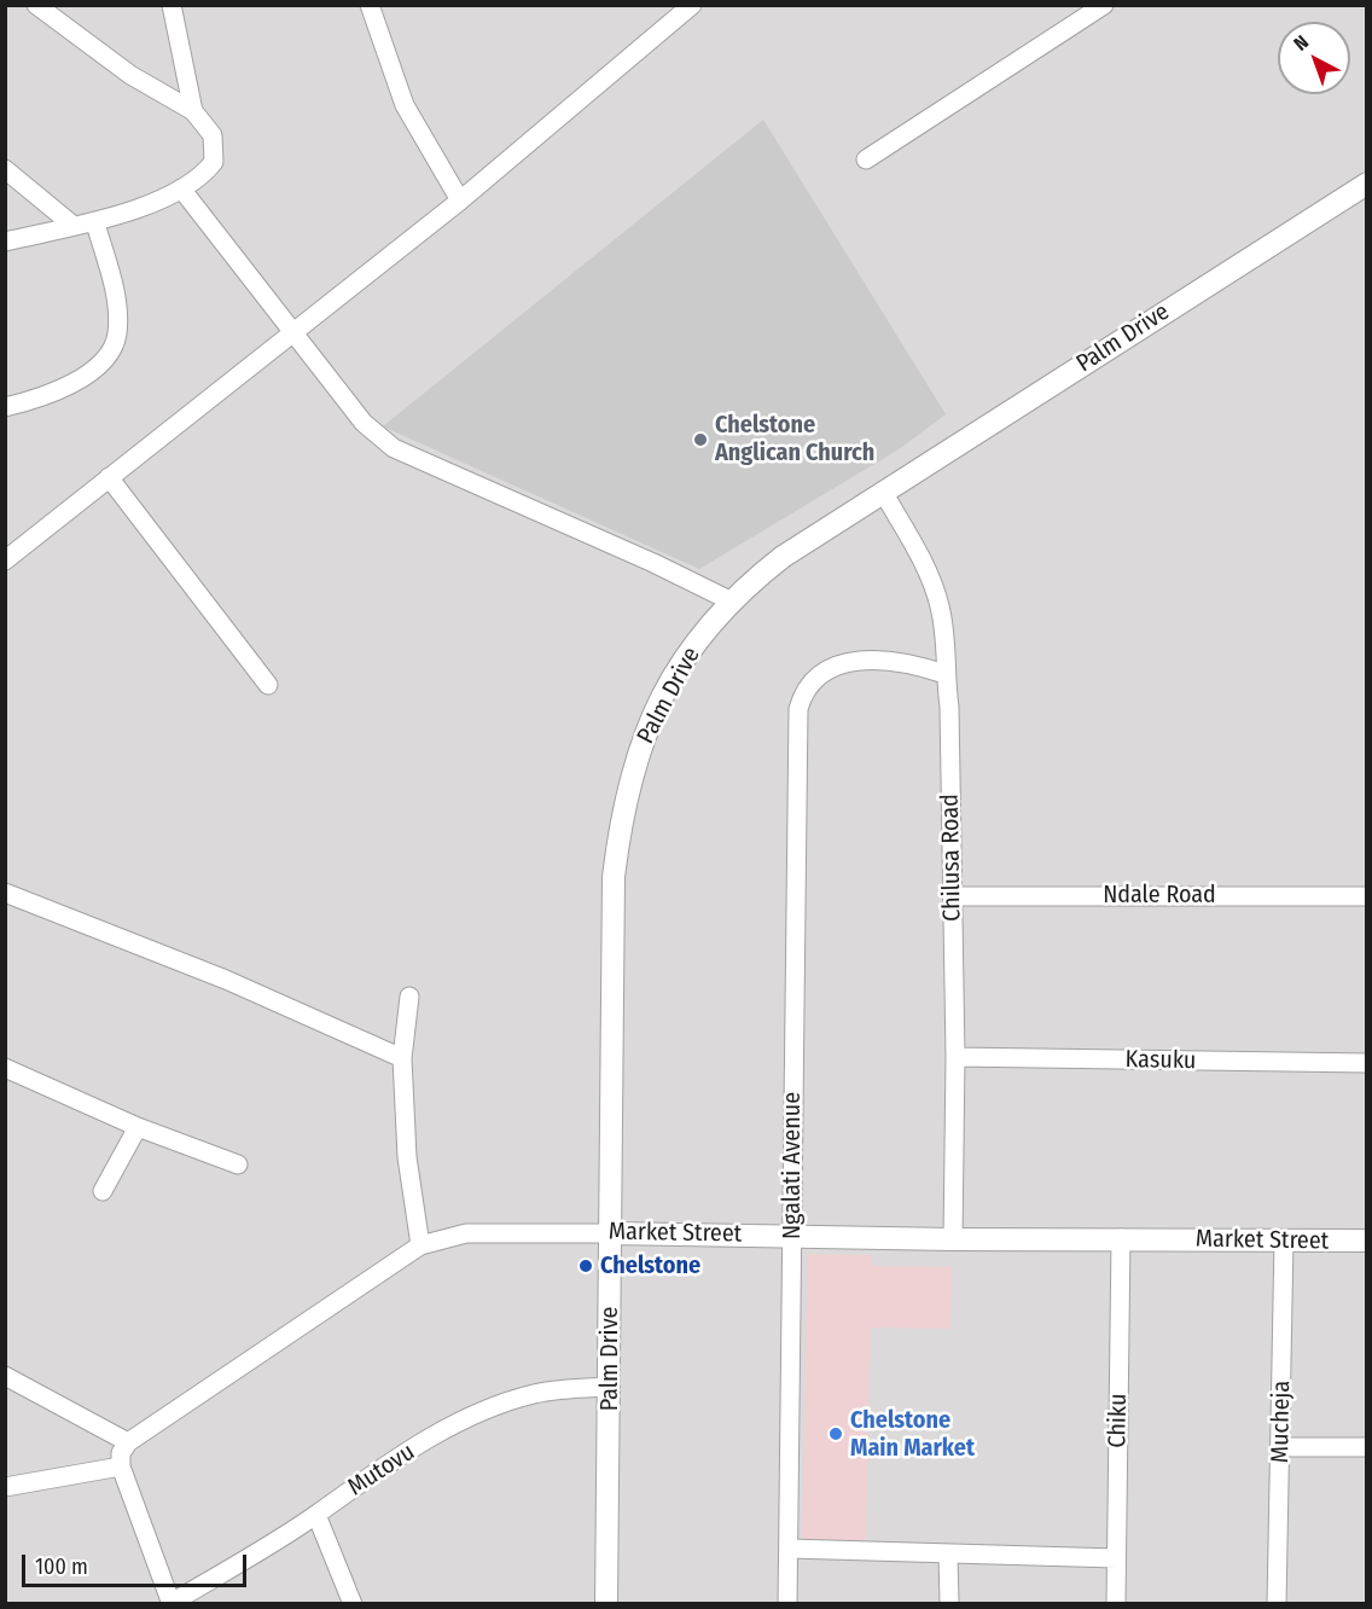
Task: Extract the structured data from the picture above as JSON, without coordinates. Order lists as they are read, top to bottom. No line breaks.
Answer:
{"streets":{"street":["Palm Drive","Chilusa Road","Ndale Road","Kasuku","Ngalati Avenue","Market Street","Chiku","Mucheja","Mutovu"]},"crossings":[["Palm Drive","Chilusa Road"],["Palm Drive","Market Street"],["Palm Drive","Mutovu"],["Chilusa Road","Ndale Road"],["Chilusa Road","Kasuku"],["Chilusa Road","Ngalati Avenue"],["Chilusa Road","Market Street"],["Ngalati Avenue","Market Street"],["Market Street","Chiku"],["Market Street","Mucheja"]],"places":["Chelstone Anglican Church","Chelstone","Chelstone Main Market"],"scale_bar":"100 m","north":"top left"}
